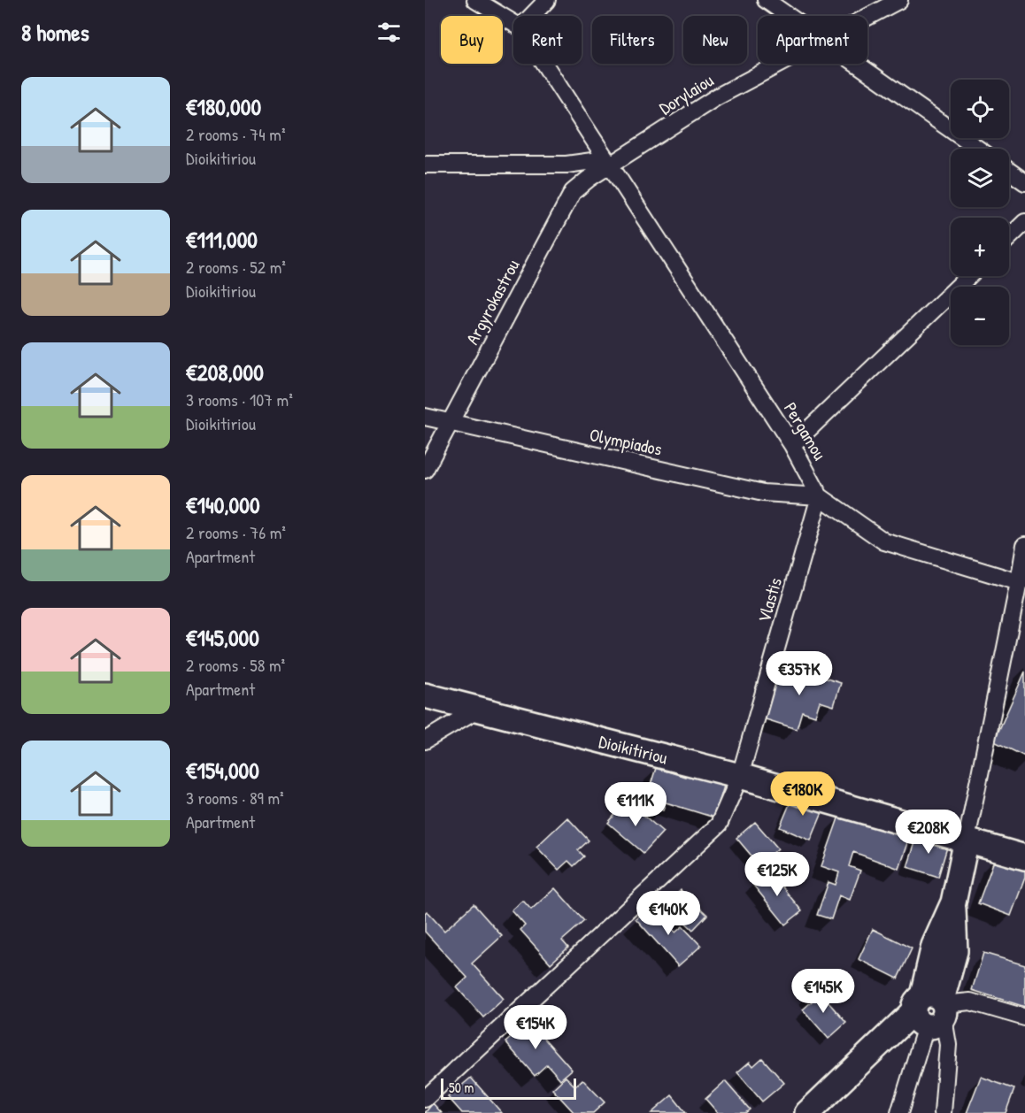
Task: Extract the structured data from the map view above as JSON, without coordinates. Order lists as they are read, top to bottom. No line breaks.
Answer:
{"streets":{"street":["Dorylaiou","Argyrokastrou","Pergamou","Olympiados","Vlastis","Dioikitiriou"]},"crossings":[["Dorylaiou","Argyrokastrou"],["Dorylaiou","Pergamou"],["Argyrokastrou","Pergamou"],["Argyrokastrou","Olympiados"],["Pergamou","Olympiados"],["Pergamou","Vlastis"],["Olympiados","Vlastis"],["Vlastis","Dioikitiriou"]],"scale_bar":"50 m","page":{"heading":"8 homes","chip":["Buy","Rent","Filters","New","Apartment"],"list":[{"name":"€180,000","note":"2 rooms · 74 m² · Dioikitiriou"},{"name":"€111,000","note":"2 rooms · 52 m² · Dioikitiriou"},{"name":"€208,000","note":"3 rooms · 107 m² · Dioikitiriou"},{"name":"€140,000","note":"2 rooms · 76 m² · Apartment"},{"name":"€145,000","note":"2 rooms · 58 m² · Apartment"},{"name":"€154,000","note":"3 rooms · 89 m² · Apartment"}],"map_buttons":["+","−"],"price":["€357K","€180K","€111K","€208K","€125K","€140K","€145K","€154K"],"scale":"50 m"}}
